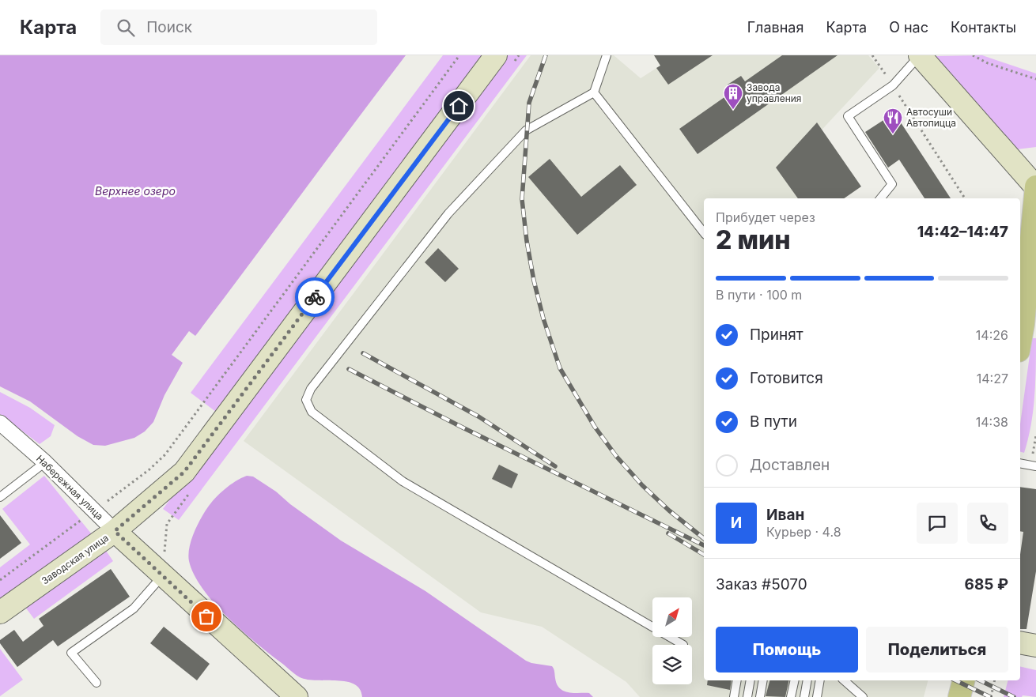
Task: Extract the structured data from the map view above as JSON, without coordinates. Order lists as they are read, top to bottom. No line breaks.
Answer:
{"streets":{"main road":["Набережная улица","Заводская улица"]},"crossings":[["Набережная улица","Заводская улица"]],"water":["Верхнее озеро"],"places":{"building":["Завода управления"],"restaurant":["Автосуши Автопицца"]},"north":"top right","page":{"header":"Карта","search":"Поиск","nav":["Главная","Карта","О нас","Контакты"],"heading":["2 мин","Прибудет через","14:42–14:47"],"panel":["Иван","Курьер · 4.8","Заказ #5070","685 ₽"],"bar":"В пути · 100 m","list":[["Принят","14:26"],["Готовится","14:27"],["В пути","14:38"],"Доставлен"],"round":"И","buttons":["Помощь","Поделиться"]}}
